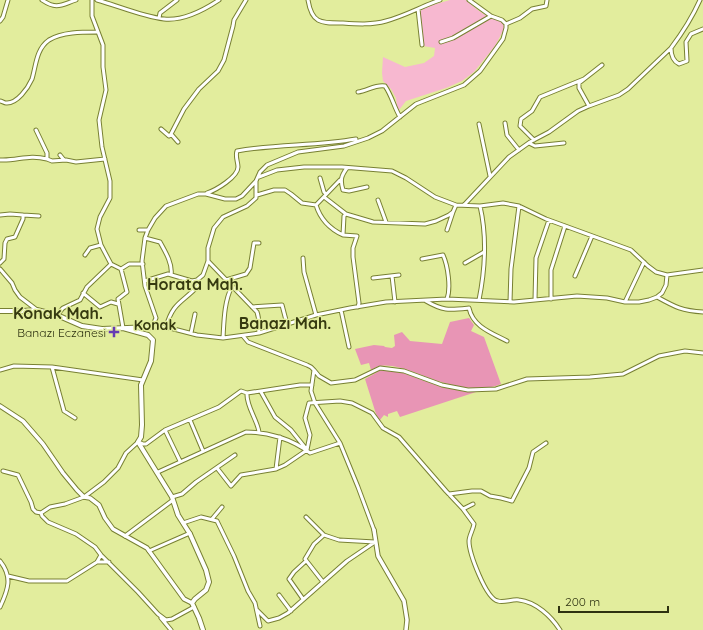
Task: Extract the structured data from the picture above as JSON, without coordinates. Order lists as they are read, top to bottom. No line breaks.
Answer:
{"districts":["Horata Mah.","Konak Mah.","Banazı Mah.","Konak"],"places":{"health":["Banazı Eczanesi"]},"scale_bar":"200 m"}
